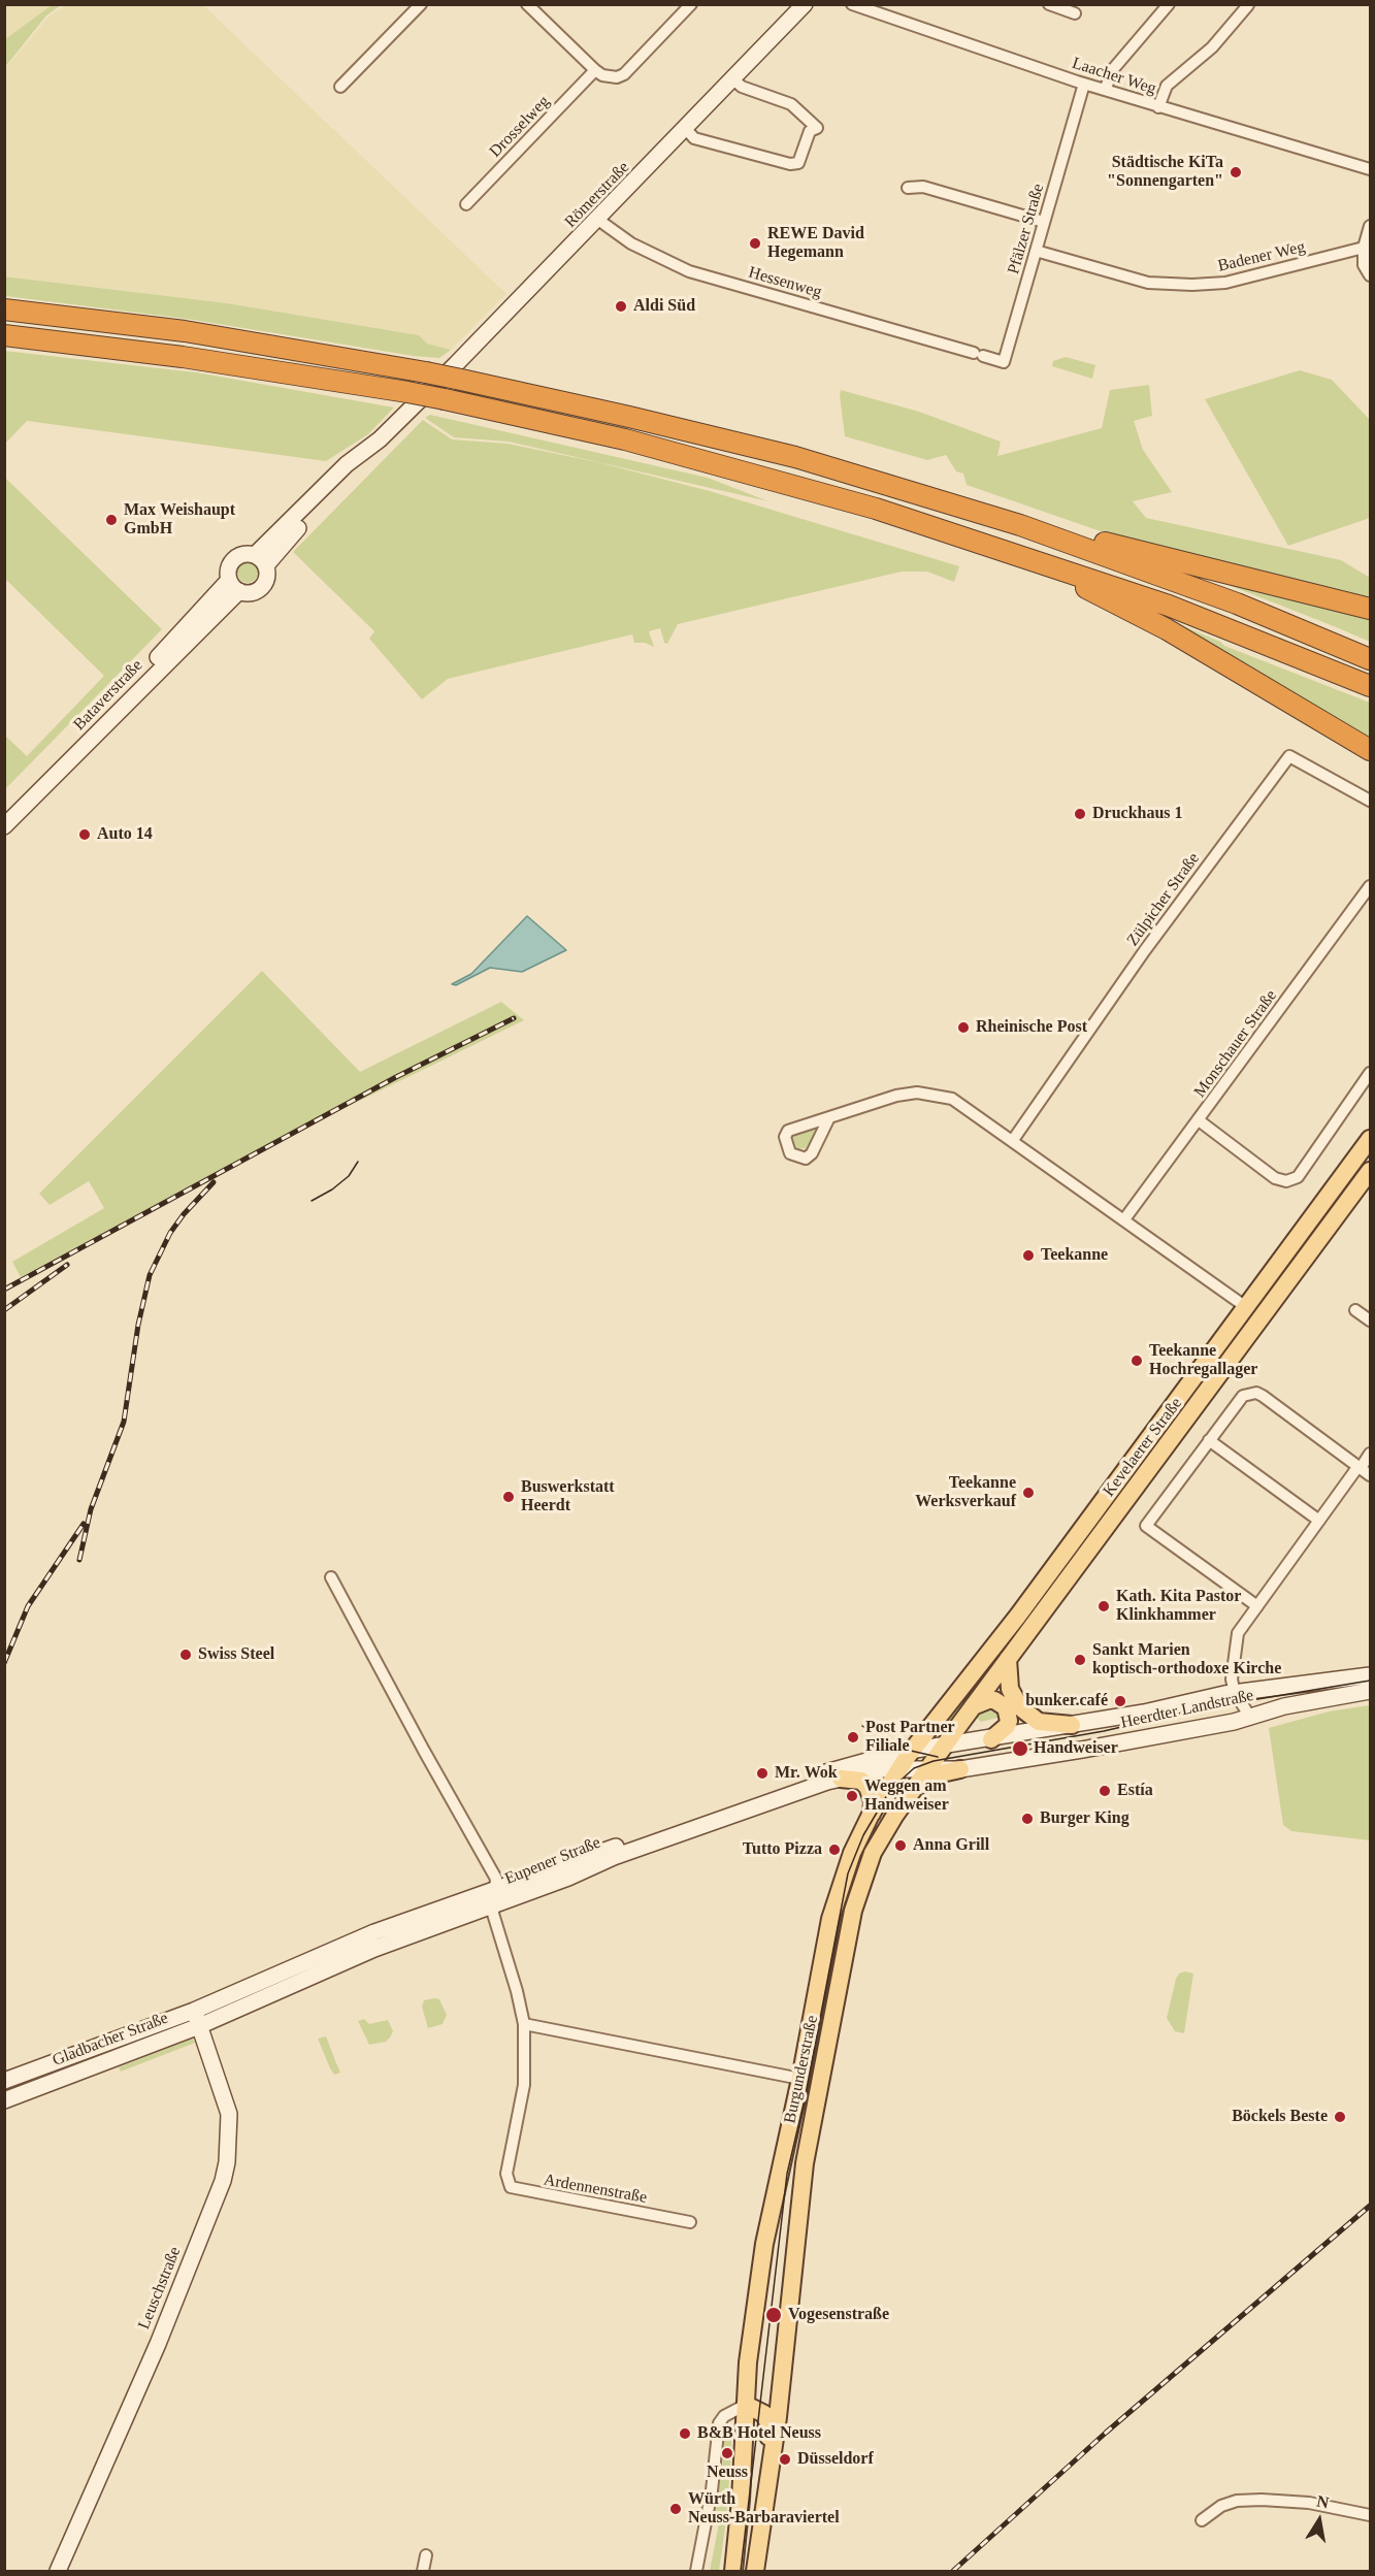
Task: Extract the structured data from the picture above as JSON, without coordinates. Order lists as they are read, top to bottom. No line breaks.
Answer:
{"streets":{"main road":["Römerstraße","Bataverstraße","Kevelaerer Straße","Heerdter Landstraße","Eupener Straße","Gladbacher Straße","Burgunderstraße","Leuschstraße"],"street":["Laacher Weg","Drosselweg","Pfälzer Straße","Badener Weg","Hessenweg","Zülpicher Straße","Monschauer Straße","Ardennenstraße"]},"crossings":[["Laacher Weg","Pfälzer Straße"],["Römerstraße","Hessenweg"],["Römerstraße","Bataverstraße"],["Pfälzer Straße","Badener Weg"],["Pfälzer Straße","Hessenweg"],["Kevelaerer Straße","Heerdter Landstraße"],["Kevelaerer Straße","Eupener Straße"],["Kevelaerer Straße","Burgunderstraße"],["Heerdter Landstraße","Eupener Straße"],["Heerdter Landstraße","Burgunderstraße"],["Eupener Straße","Gladbacher Straße"],["Eupener Straße","Burgunderstraße"],["Gladbacher Straße","Leuschstraße"]],"places":["Städtische KiTa \"Sonnengarten\"","REWE David Hegemann","Aldi Süd","Max Weishaupt GmbH","Druckhaus 1","Auto 14","Rheinische Post","Teekanne","Teekanne Hochregallager","Teekanne Werksverkauf","Buswerkstatt Heerdt","Kath. Kita Pastor Klinkhammer","Swiss Steel","Sankt Marien koptisch-orthodoxe Kirche","bunker.café","Post Partner Filiale","Handweiser","Mr. Wok","Estía","Weggen am Handweiser","Burger King","Anna Grill","Tutto Pizza","Böckels Beste","Vogesenstraße","B&B Hotel Neuss","Neuss","Düsseldorf","Würth Neuss-Barbaraviertel"],"north":"top"}
